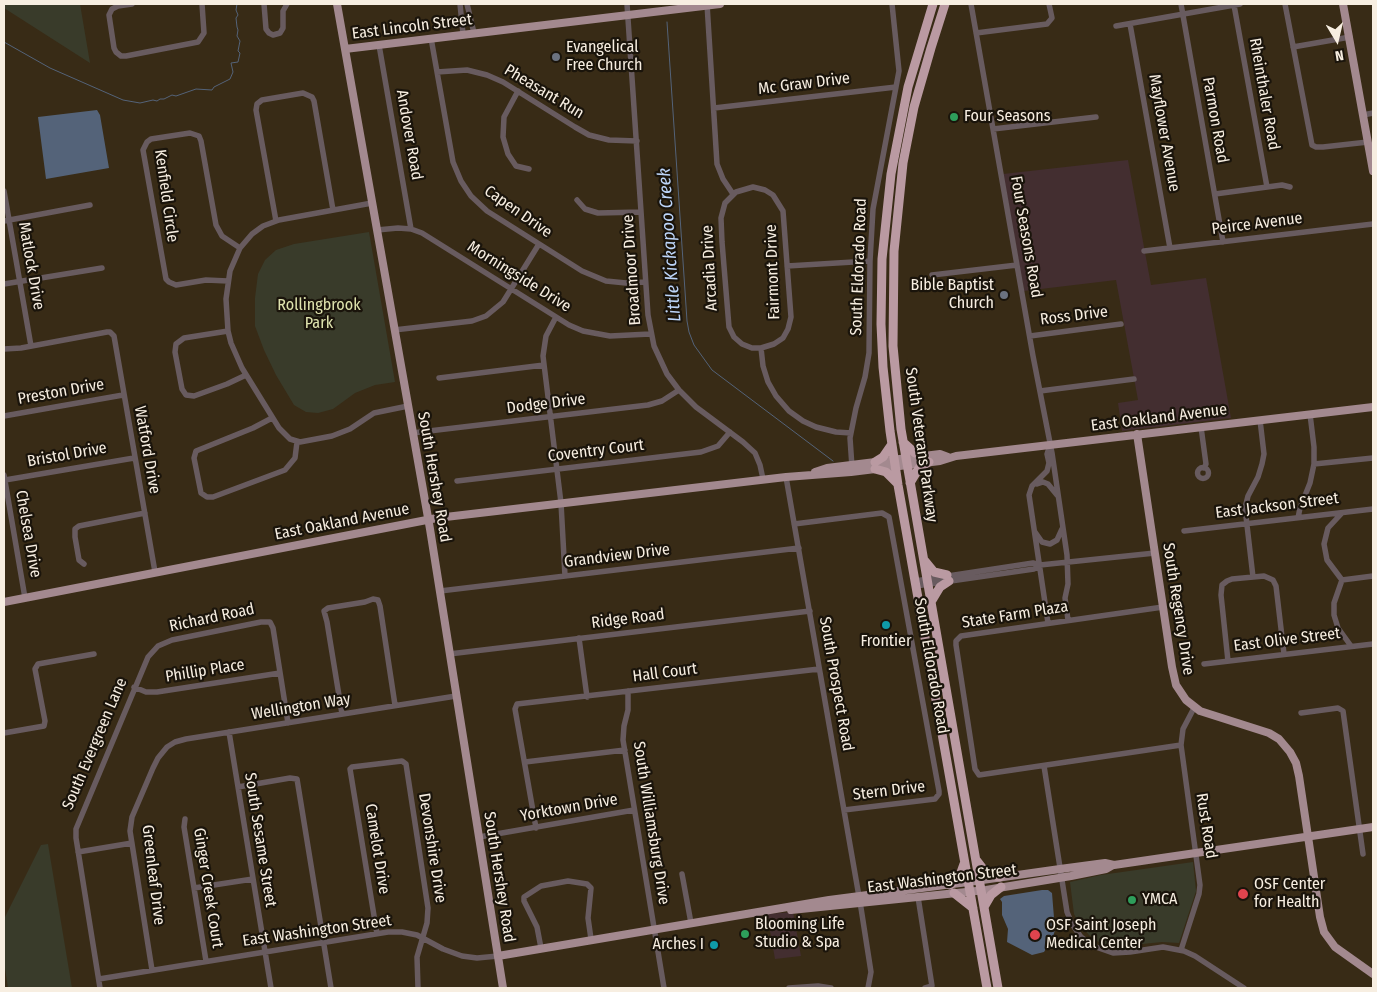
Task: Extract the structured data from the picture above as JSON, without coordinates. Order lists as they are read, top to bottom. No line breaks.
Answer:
{"streets":{"highway":["South Veterans Parkway"],"main road":["East Lincoln Street","East Oakland Avenue","South Hershey Road","South Regency Drive","East Washington Street"],"street":["Mc Graw Drive","Pheasant Run","Rheinthaler Road","Parmon Road","Mayflower Avenue","Andover Road","Kenfield Circle","Capen Drive","Peirce Avenue","Four Seasons Road","Matlock Drive","South Eldorado Road","Arcadia Drive","Broadmoor Drive","Fairmont Drive","Morningside Drive","Ross Drive","Preston Drive","Dodge Drive","Watford Drive","Coventry Court","Bristol Drive","East Jackson Street","Chelsea Drive","Grandview Drive","State Farm Plaza","Richard Road","Ridge Road","East Olive Street","Phillip Place","Hall Court","South Prospect Road","Wellington Way","South Evergreen Lane","Stern Drive","Yorktown Drive","South Williamsburg Drive","Rust Road","South Sesame Street","Devonshire Drive","Camelot Drive","Greenleaf Drive","Ginger Creek Court"]},"crossings":[["East Lincoln Street","Andover Road"],["East Lincoln Street","Capen Drive"],["East Lincoln Street","Broadmoor Drive"],["East Lincoln Street","South Hershey Road"],["Mc Graw Drive","South Eldorado Road"],["Pheasant Run","Capen Drive"],["Pheasant Run","Broadmoor Drive"],["Parmon Road","Peirce Avenue"],["Mayflower Avenue","Peirce Avenue"],["Andover Road","Morningside Drive"],["Capen Drive","Broadmoor Drive"],["Four Seasons Road","Ross Drive"],["Four Seasons Road","East Oakland Avenue"],["Four Seasons Road","State Farm Plaza"],["Matlock Drive","Watford Drive"],["South Eldorado Road","East Oakland Avenue"],["South Eldorado Road","South Prospect Road"],["South Eldorado Road","Stern Drive"],["Arcadia Drive","Fairmont Drive"],["Broadmoor Drive","Morningside Drive"],["Broadmoor Drive","Dodge Drive"],["Broadmoor Drive","East Oakland Avenue"],["Broadmoor Drive","Coventry Court"],["Morningside Drive","South Hershey Road"],["Preston Drive","Watford Drive"],["Dodge Drive","South Hershey Road"],["East Oakland Avenue","South Veterans Parkway"],["East Oakland Avenue","Watford Drive"],["East Oakland Avenue","South Hershey Road"],["East Oakland Avenue","Chelsea Drive"],["East Oakland Avenue","South Regency Drive"],["East Oakland Avenue","South Prospect Road"],["South Veterans Parkway","East Washington Street"],["Watford Drive","Bristol Drive"],["Bristol Drive","Chelsea Drive"],["South Hershey Road","Grandview Drive"],["South Hershey Road","Ridge Road"],["South Hershey Road","Wellington Way"],["South Hershey Road","Yorktown Drive"],["South Hershey Road","East Washington Street"],["Grandview Drive","South Prospect Road"],["South Regency Drive","State Farm Plaza"],["South Regency Drive","Rust Road"],["South Regency Drive","East Washington Street"],["State Farm Plaza","Rust Road"],["Richard Road","Phillip Place"],["Richard Road","South Evergreen Lane"],["Ridge Road","South Prospect Road"],["Phillip Place","South Evergreen Lane"],["Hall Court","South Prospect Road"],["Hall Court","South Williamsburg Drive"],["South Prospect Road","Stern Drive"],["South Prospect Road","East Washington Street"],["Wellington Way","South Sesame Street"],["Wellington Way","Greenleaf Drive"],["South Evergreen Lane","East Washington Street"],["Yorktown Drive","South Williamsburg Drive"],["South Williamsburg Drive","East Washington Street"],["Rust Road","East Washington Street"],["South Sesame Street","East Washington Street"],["Devonshire Drive","Camelot Drive"],["Devonshire Drive","East Washington Street"],["Camelot Drive","East Washington Street"],["Greenleaf Drive","East Washington Street"],["East Washington Street","Ginger Creek Court"]],"water":["Little Kickapoo Creek"],"parks":["Rollingbrook Park"],"places":["Evangelical Free Church","Four Seasons","Bible Baptist Church","Frontier","OSF Center for Health","YMCA","Blooming Life Studio & Spa","OSF Saint Joseph Medical Center","Arches I"],"north":"bottom"}
